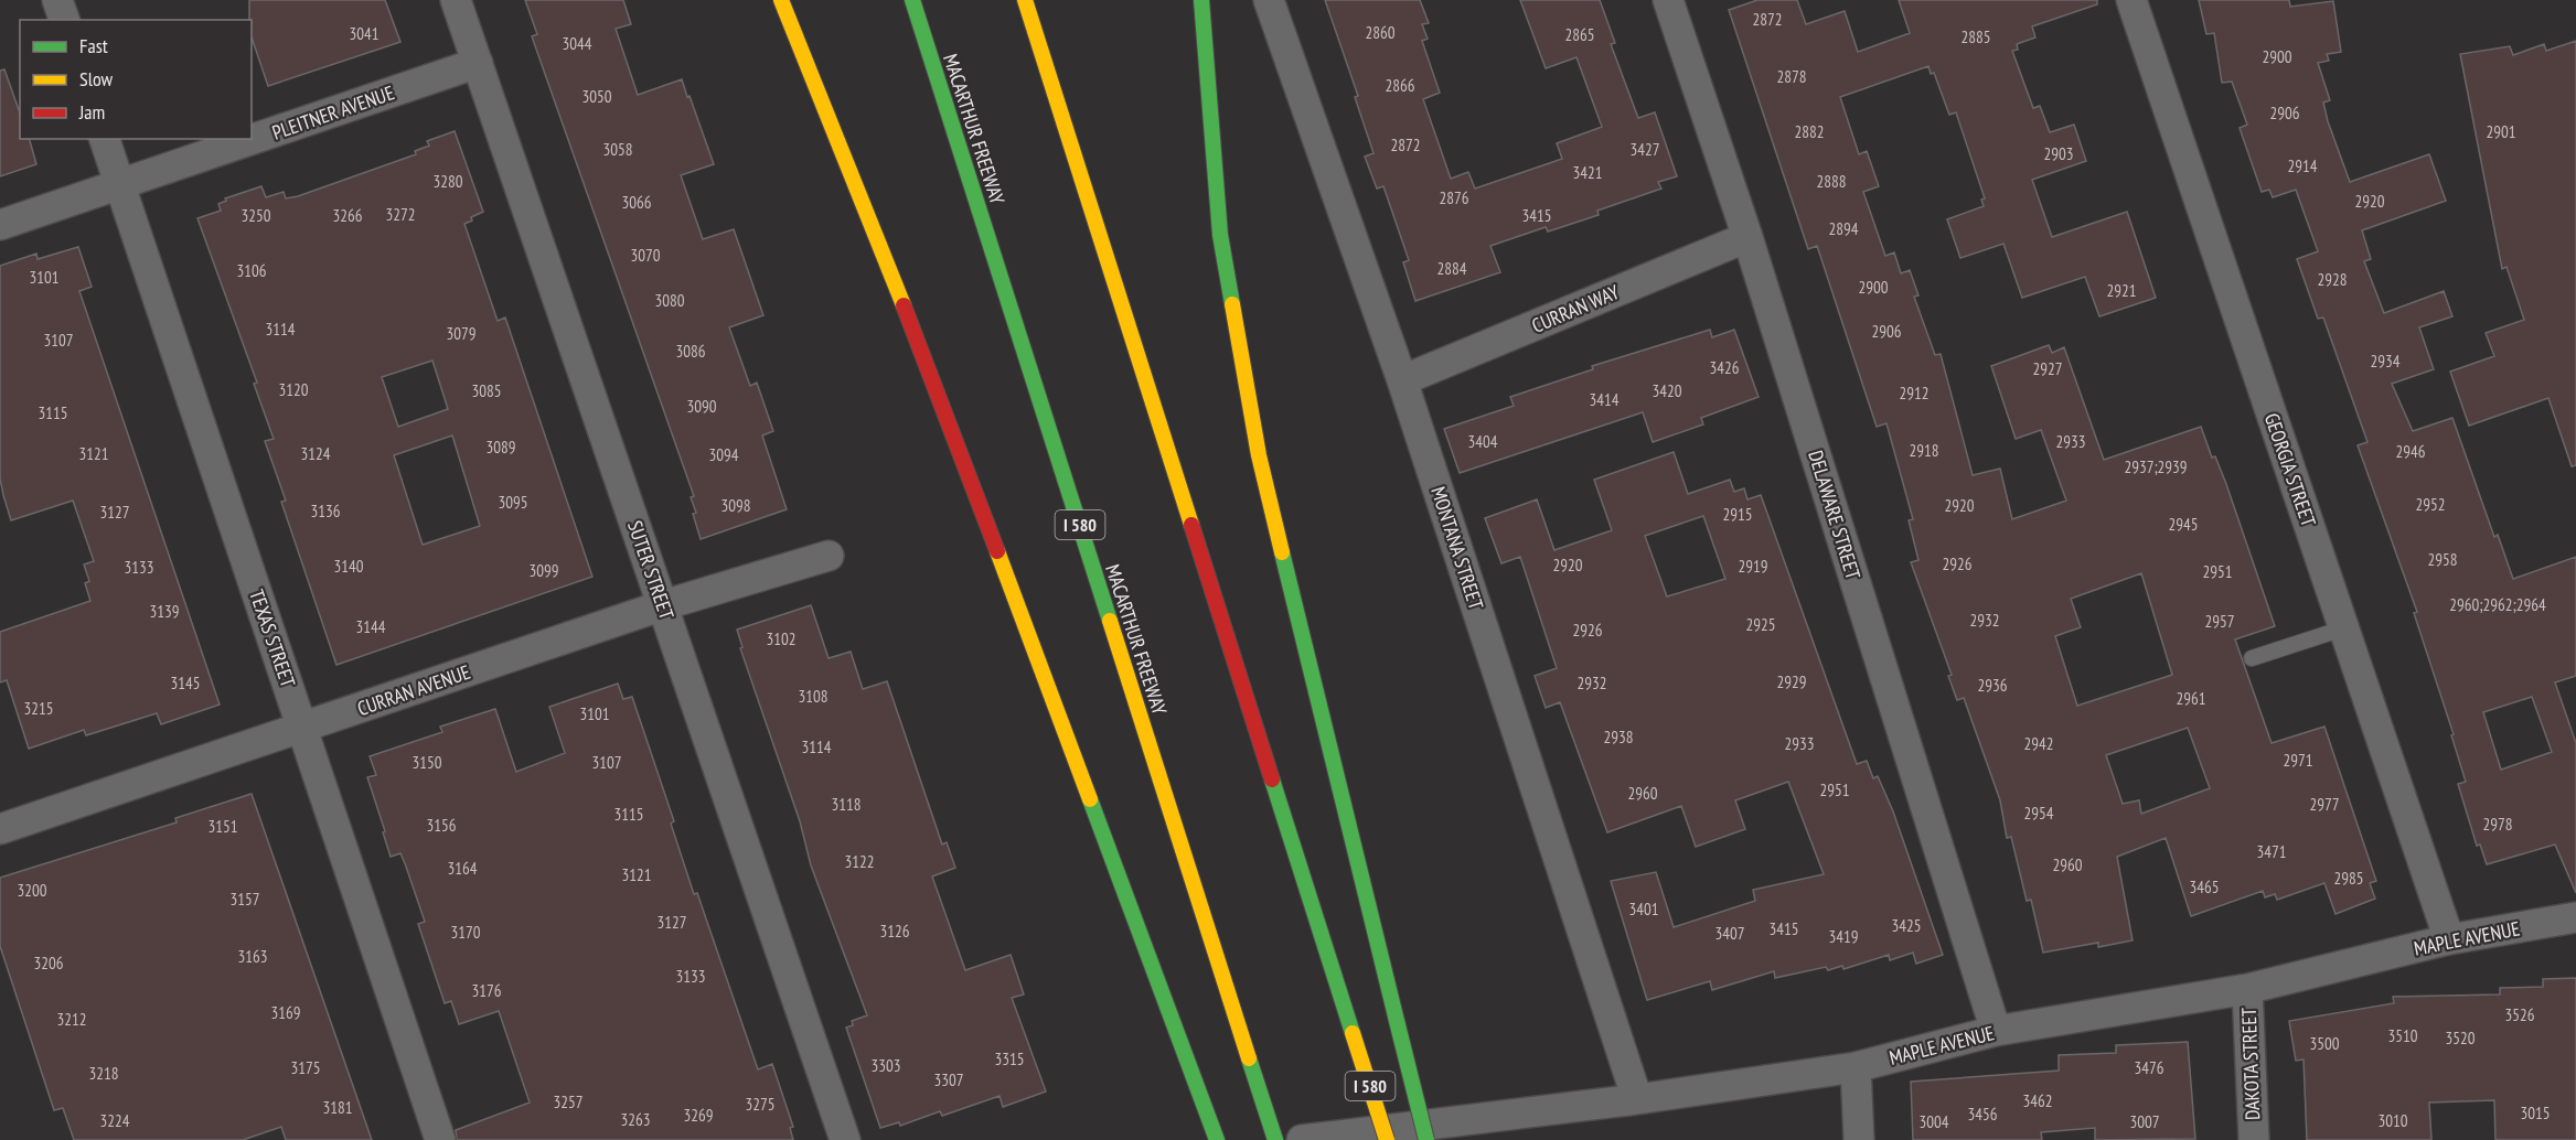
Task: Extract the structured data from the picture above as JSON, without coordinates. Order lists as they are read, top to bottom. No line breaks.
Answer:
{"streets":{"highway":["MACARTHUR FREEWAY","I 580"],"street":["PLEITNER AVENUE","CURRAN WAY","GEORGIA STREET","DELAWARE STREET","MONTANA STREET","SUTER STREET","TEXAS STREET","CURRAN AVENUE","MAPLE AVENUE","DAKOTA STREET"]},"crossings":[["PLEITNER AVENUE","SUTER STREET"],["PLEITNER AVENUE","TEXAS STREET"],["CURRAN WAY","DELAWARE STREET"],["CURRAN WAY","MONTANA STREET"],["GEORGIA STREET","MAPLE AVENUE"],["DELAWARE STREET","MAPLE AVENUE"],["MONTANA STREET","MAPLE AVENUE"],["SUTER STREET","CURRAN AVENUE"],["TEXAS STREET","CURRAN AVENUE"],["MAPLE AVENUE","DAKOTA STREET"]],"house_numbers":["2872","2860","3041","2865","2885","3044","2900","2878","2866","3050","2906","2882","2901","2872","3058","3427","2903","2914","3421","3280","2888","2876","2920","3066","3272","3250","3266","3415","2894","3070","2884","3106","3101","2928","2900","2921","3080","3114","2906","3079","3107","3086","2934","3426","2927","3120","3085","3420","2912","3414","3090","3115","3404","2933","3089","2918","2946","3121","3124","3094","2937;2939","3095","2952","3098","2920","3136","3127","2915","2945","2958","2926","2920","3140","2919","3133","3099","2951","2960;2962;2964","3139","2932","2957","2925","3144","2926","3102","2929","3145","2932","2936","3108","2961","3215","3101","2938","2933","2942","3114","2971","3150","3107","2951","2960","3118","2977","2954","3115","2978","3156","3151","3471","3122","2960","3164","3121","2985","3465","3200","3157","3401","3127","3425","3415","3126","3170","3407","3419","3163","3206","3133","3176","3169","3526","3212","3510","3520","3500","3315","3303","3175","3476","3218","3307","3462","3257","3275","3181","3015","3456","3269","3263","3224","3010","3004","3007"],"legend":["Fast","Slow","Jam"]}
